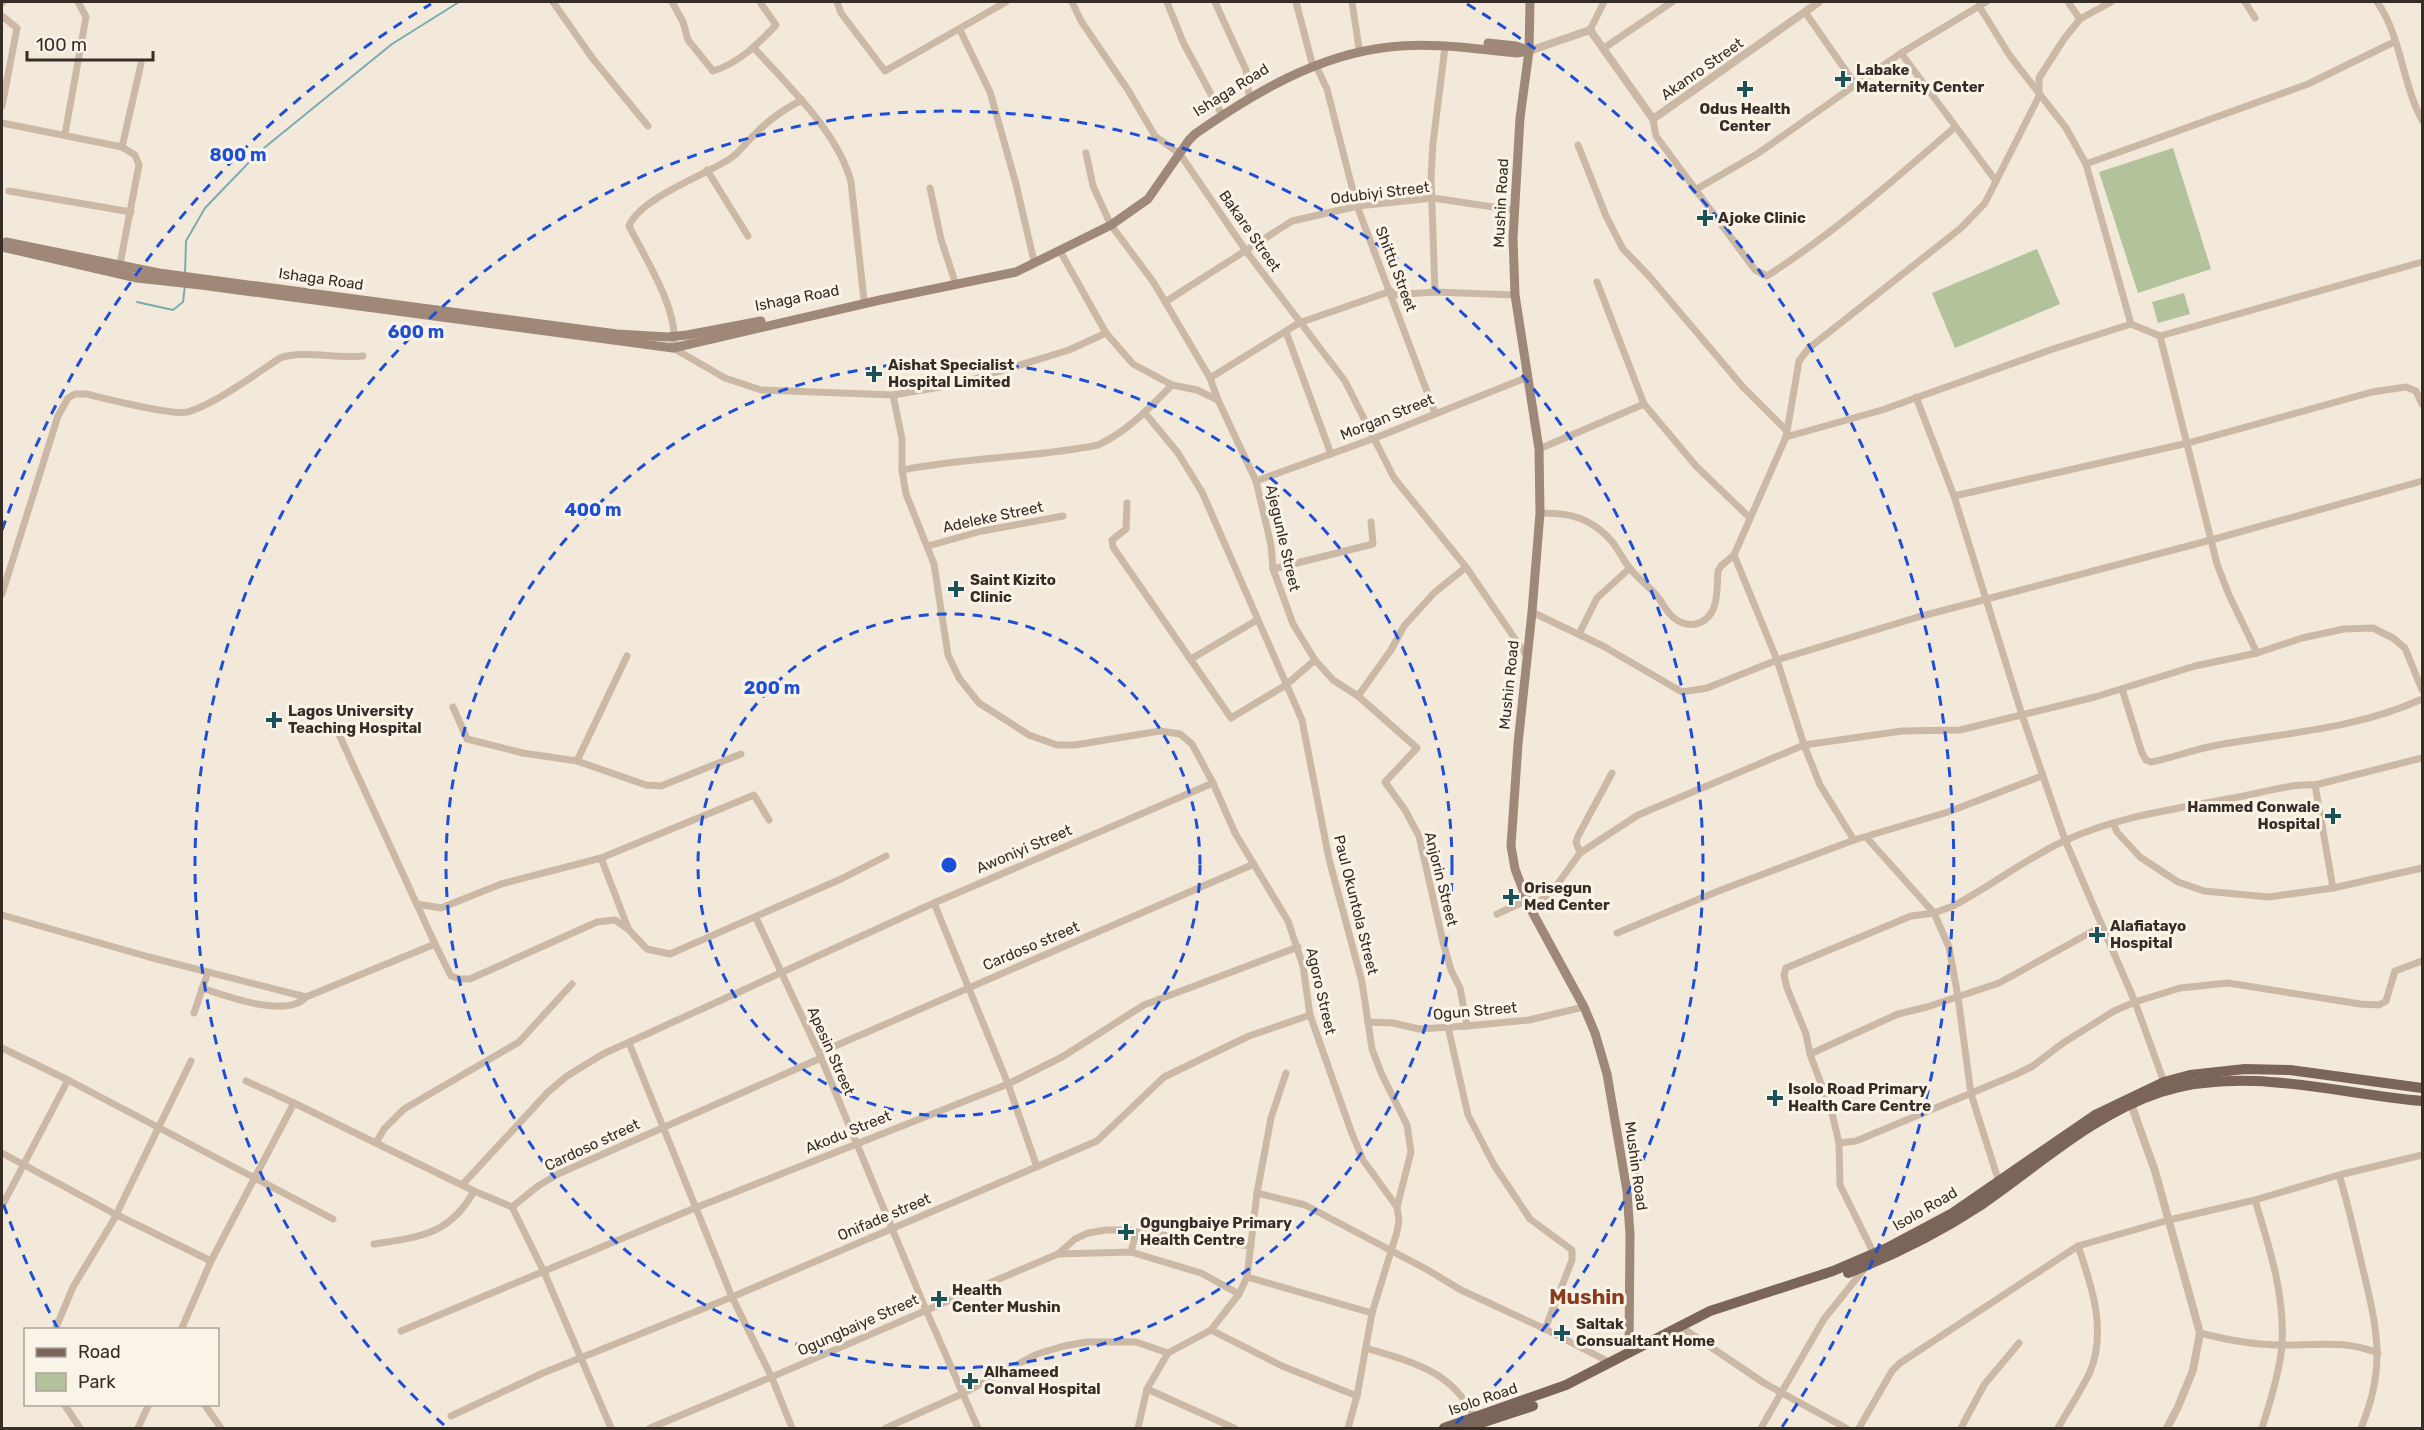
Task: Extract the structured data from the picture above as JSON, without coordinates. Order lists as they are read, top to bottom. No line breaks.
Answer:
{"streets":{"main road":["Ishaga Road","Mushin Road","Isolo Road"],"street":["Akanro Street","Odubiyi Street","Bakare Street","Shittu Street","Morgan Street","Adeleke Street","Ajegunle Street","Awoniyi Street","Anjorin Street","Paul Okuntola Street","Cardoso street","Agoro Street","Ogun Street","Apesin Street","Akodu Street","Onifade street","Ogungbaiye Street"]},"crossings":[["Ishaga Road","Mushin Road"],["Ishaga Road","Bakare Street"],["Ishaga Road","Shittu Street"],["Ishaga Road","Ajegunle Street"],["Odubiyi Street","Mushin Road"],["Odubiyi Street","Bakare Street"],["Odubiyi Street","Shittu Street"],["Odubiyi Street","Ajegunle Street"],["Mushin Road","Bakare Street"],["Mushin Road","Morgan Street"],["Mushin Road","Ogun Street"],["Mushin Road","Isolo Road"],["Bakare Street","Morgan Street"],["Shittu Street","Morgan Street"],["Morgan Street","Ajegunle Street"],["Adeleke Street","Agoro Street"],["Ajegunle Street","Anjorin Street"],["Awoniyi Street","Agoro Street"],["Awoniyi Street","Apesin Street"],["Anjorin Street","Ogun Street"],["Paul Okuntola Street","Agoro Street"],["Paul Okuntola Street","Ogun Street"],["Cardoso street","Agoro Street"],["Cardoso street","Apesin Street"],["Agoro Street","Akodu Street"],["Agoro Street","Onifade street"],["Apesin Street","Akodu Street"],["Apesin Street","Onifade street"],["Apesin Street","Ogungbaiye Street"]],"districts":["Mushin"],"places":{"health":["Labake Maternity Center","Odus Health Center","Ajoke Clinic","Aishat Specialist Hospital Limited","Saint Kizito Clinic","Lagos University Teaching Hospital","Hammed Conwale Hospital","Orisegun Med Center","Alafiatayo Hospital","Isolo Road Primary Health Care Centre","Ogungbaiye Primary Health Centre","Health Center Mushin","Saltak Consualtant Home","Alhameed Conval Hospital"]},"legend":["Road","Park"],"scale_bar":"100 m","rings":["800 m","600 m","400 m","200 m"]}
